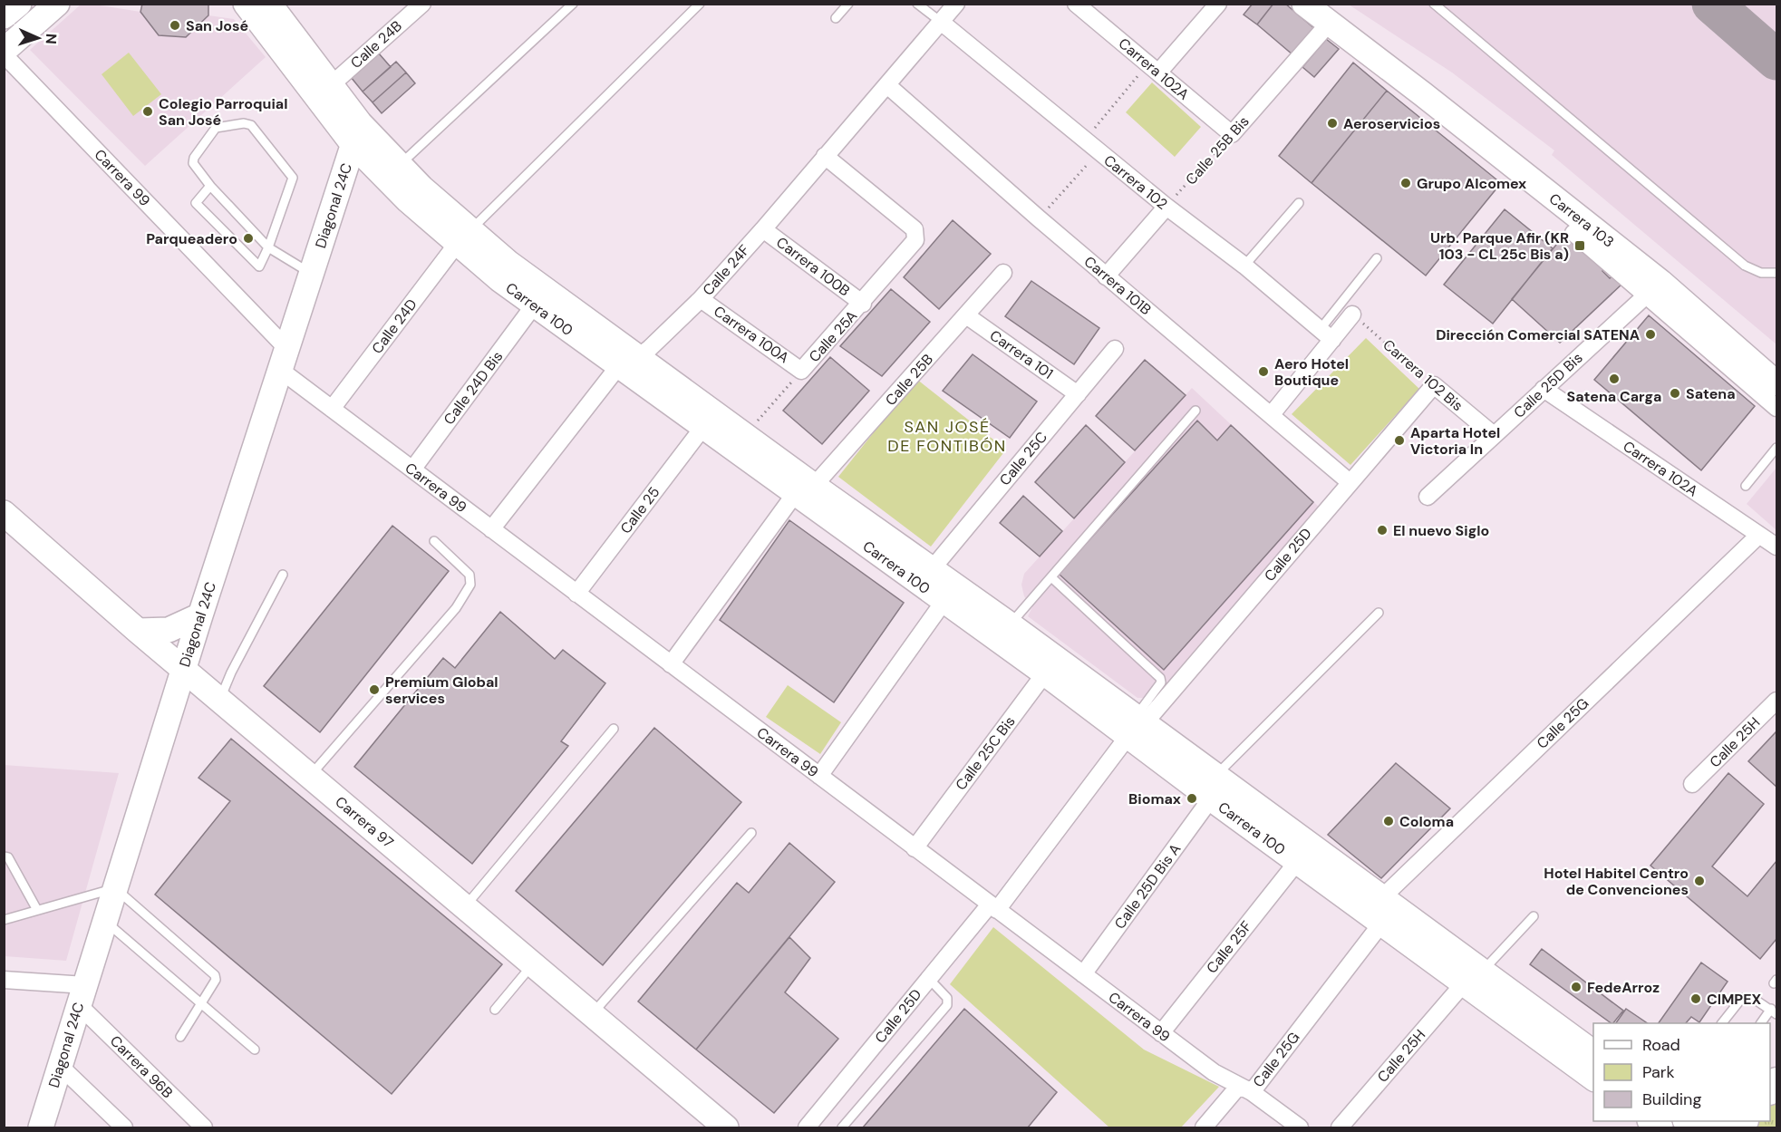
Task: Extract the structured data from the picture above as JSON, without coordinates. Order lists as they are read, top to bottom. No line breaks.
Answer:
{"streets":{"main road":["Diagonal 24C","Carrera 103","Carrera 100","Carrera 97"],"street":["Calle 24B","Carrera 102A","Calle 25B Bis","Carrera 99","Carrera 102","Carrera 100B","Calle 24F","Carrera 101B","Calle 24D","Carrera 100A","Calle 25A","Carrera 101","Carrera 102 Bis","Calle 25B","Calle 25D Bis","Calle 24D Bis","Calle 25C","Calle 25","Calle 25D","Calle 25G","Calle 25H","Calle 25C Bis","Calle 25D Bis A","Calle 25F","Carrera 96B"]},"crossings":[["Calle 24B","Carrera 100"],["Carrera 102A","Calle 25B Bis"],["Carrera 102A","Calle 25D Bis"],["Carrera 102A","Calle 25G"],["Calle 25B Bis","Carrera 102"],["Calle 25B Bis","Carrera 103"],["Carrera 99","Diagonal 24C"],["Carrera 99","Calle 24F"],["Carrera 99","Calle 24D"],["Carrera 99","Calle 25B"],["Carrera 99","Calle 24D Bis"],["Carrera 99","Calle 25"],["Carrera 99","Calle 25D"],["Carrera 99","Calle 25G"],["Carrera 99","Calle 25C Bis"],["Carrera 99","Calle 25D Bis A"],["Carrera 99","Calle 25F"],["Carrera 102","Calle 24F"],["Diagonal 24C","Carrera 100"],["Diagonal 24C","Carrera 97"],["Diagonal 24C","Carrera 96B"],["Carrera 100B","Calle 24F"],["Carrera 100B","Calle 25A"],["Calle 24F","Carrera 101B"],["Calle 24F","Carrera 100"],["Calle 24F","Carrera 100A"],["Calle 24F","Calle 25A"],["Carrera 101B","Calle 25D"],["Carrera 100","Calle 24D"],["Carrera 100","Calle 25A"],["Carrera 100","Calle 25B"],["Carrera 100","Calle 24D Bis"],["Carrera 100","Calle 25C"],["Carrera 100","Calle 25"],["Carrera 100","Calle 25D"],["Carrera 100","Calle 25G"],["Carrera 100","Calle 25H"],["Carrera 100","Calle 25C Bis"],["Carrera 100","Calle 25D Bis A"],["Carrera 100","Calle 25F"],["Carrera 100A","Calle 25A"],["Carrera 101","Calle 25B"],["Carrera 101","Calle 25C"],["Carrera 102 Bis","Calle 25D Bis"],["Carrera 102 Bis","Calle 25D"]],"districts":["SAN JOSÉ DE FONTIBÓN"],"places":{"other":["San José","Colegio Parroquial San José","Aeroservicios","Grupo Alcomex","Parqueadero","Dirección Comercial SATENA","Aero Hotel Boutique","Satena Carga","Satena","Aparta Hotel Victoria In","El nuevo Siglo","Premium Global services","Biomax","Coloma","Hotel Habitel Centro de Convenciones","FedeArroz","CIMPEX"],"transit":["Urb. Parque Afir (KR 103 - CL 25c Bis a)"]},"legend":["Road","Park","Building"],"north":"right"}
